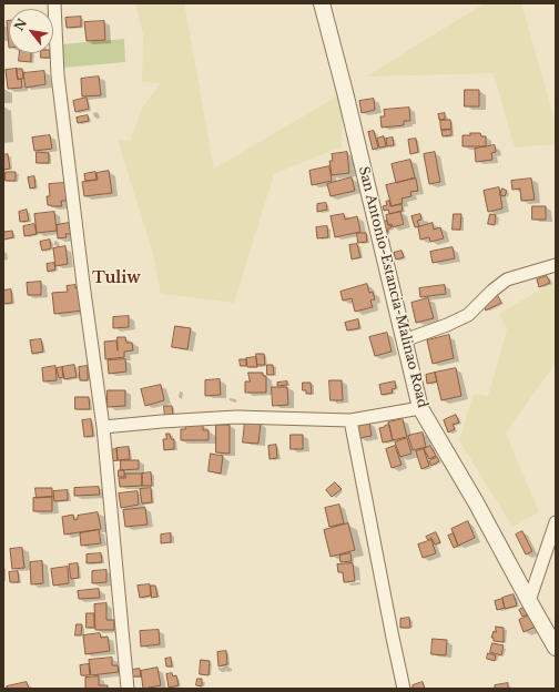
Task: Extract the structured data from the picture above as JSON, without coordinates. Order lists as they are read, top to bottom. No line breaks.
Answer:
{"streets":{"street":["San Antonio-Estancia-Malinao Road"]},"districts":["Tuliw"],"north":"top left"}
